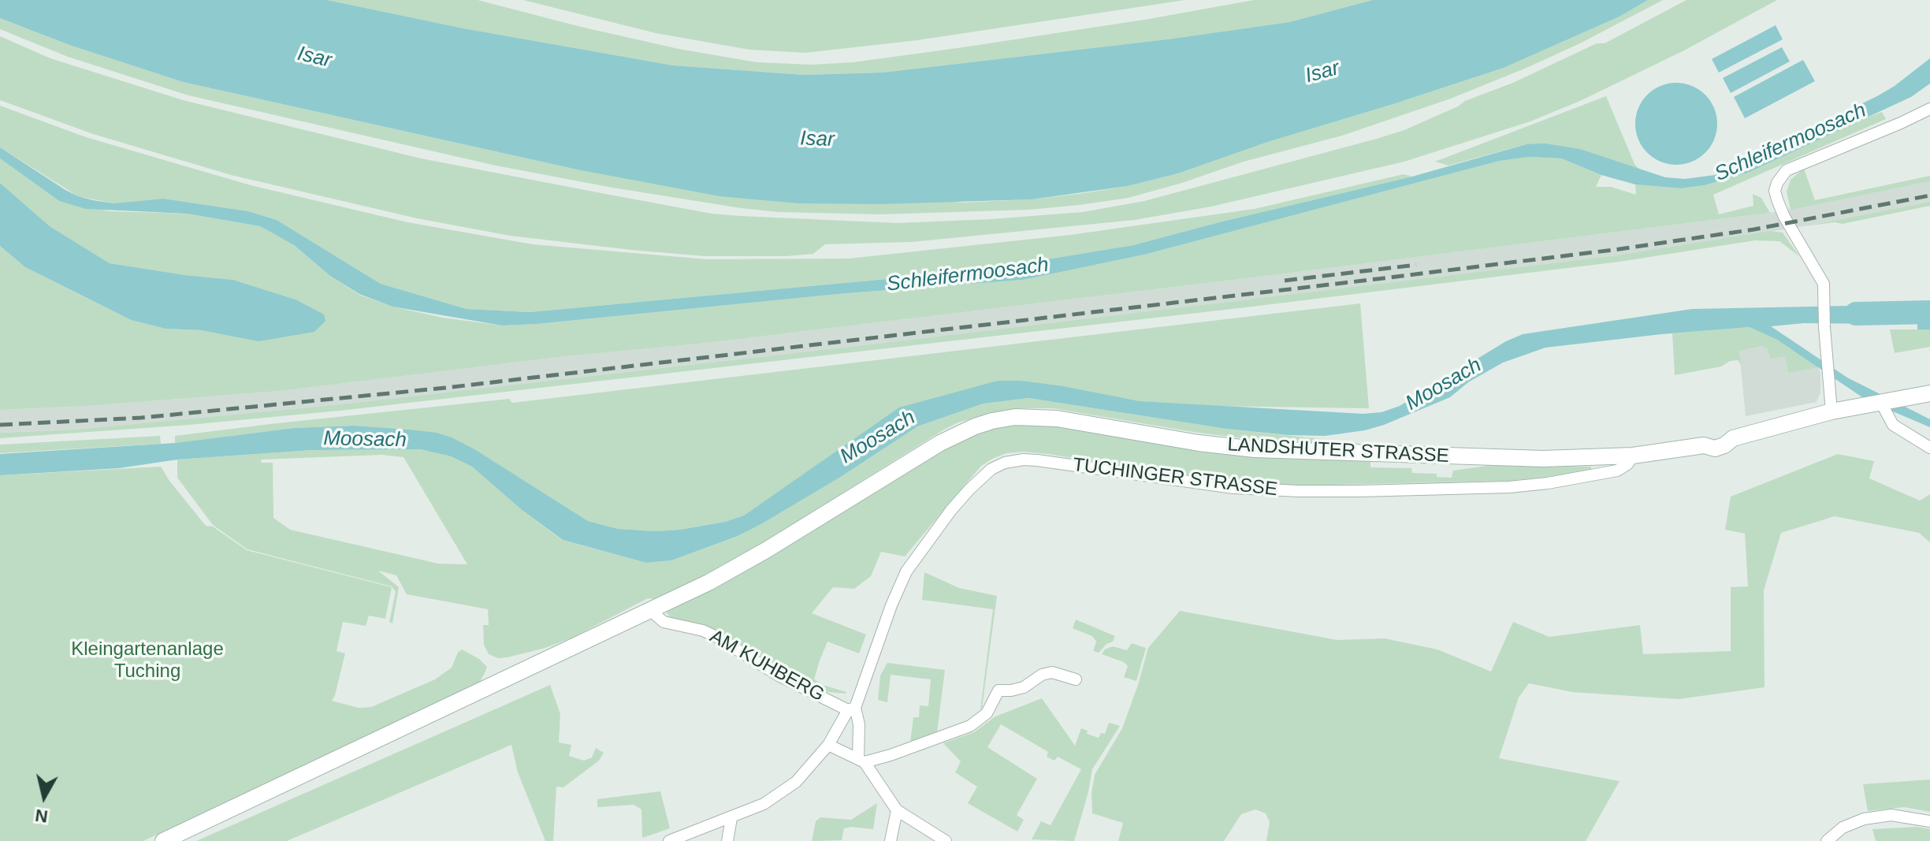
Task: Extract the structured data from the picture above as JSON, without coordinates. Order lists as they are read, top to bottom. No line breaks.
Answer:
{"streets":{"main road":["LANDSHUTER STRASSE"],"street":["TUCHINGER STRASSE","AM KUHBERG"]},"crossings":[["LANDSHUTER STRASSE","TUCHINGER STRASSE"],["LANDSHUTER STRASSE","AM KUHBERG"],["TUCHINGER STRASSE","AM KUHBERG"]],"water":["Isar","Schleifermoosach","Moosach"],"parks":["Kleingartenanlage Tuching"],"north":"bottom"}
